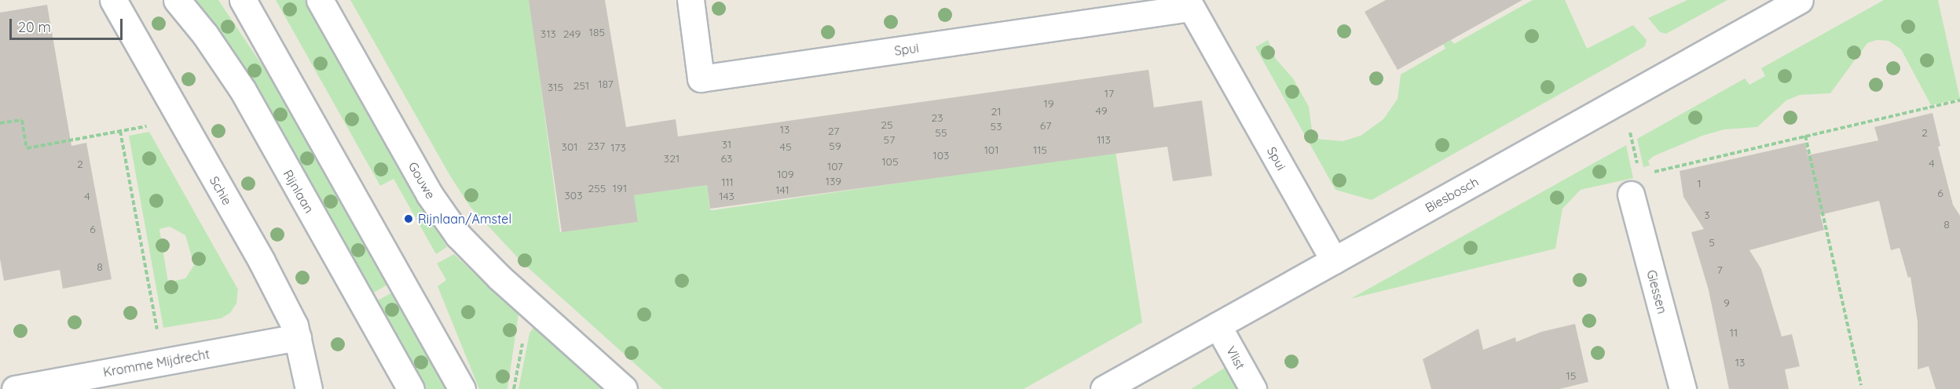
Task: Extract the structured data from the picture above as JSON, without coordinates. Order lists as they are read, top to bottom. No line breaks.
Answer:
{"streets":{"street":["Spui","Gouwe","Schie","Rijnlaan","Biesbosch","Giessen","Vlist","Kromme Mijdrecht"]},"crossings":[["Spui","Biesbosch"],["Schie","Kromme Mijdrecht"],["Biesbosch","Vlist"]],"places":["Rijnlaan/Amstel"],"house_numbers":["185","313","249","187","251","315","17","19","49","21","23","25","67","53","13","27","55","2","57","113","31","237","59","301","45","173","101","115","103","321","63","105","4","2","107","109","139","111","1","255","191","141","6","303","4","143","3","8","6","5","8","7","9","11","13","15"],"scale_bar":"20 m"}
